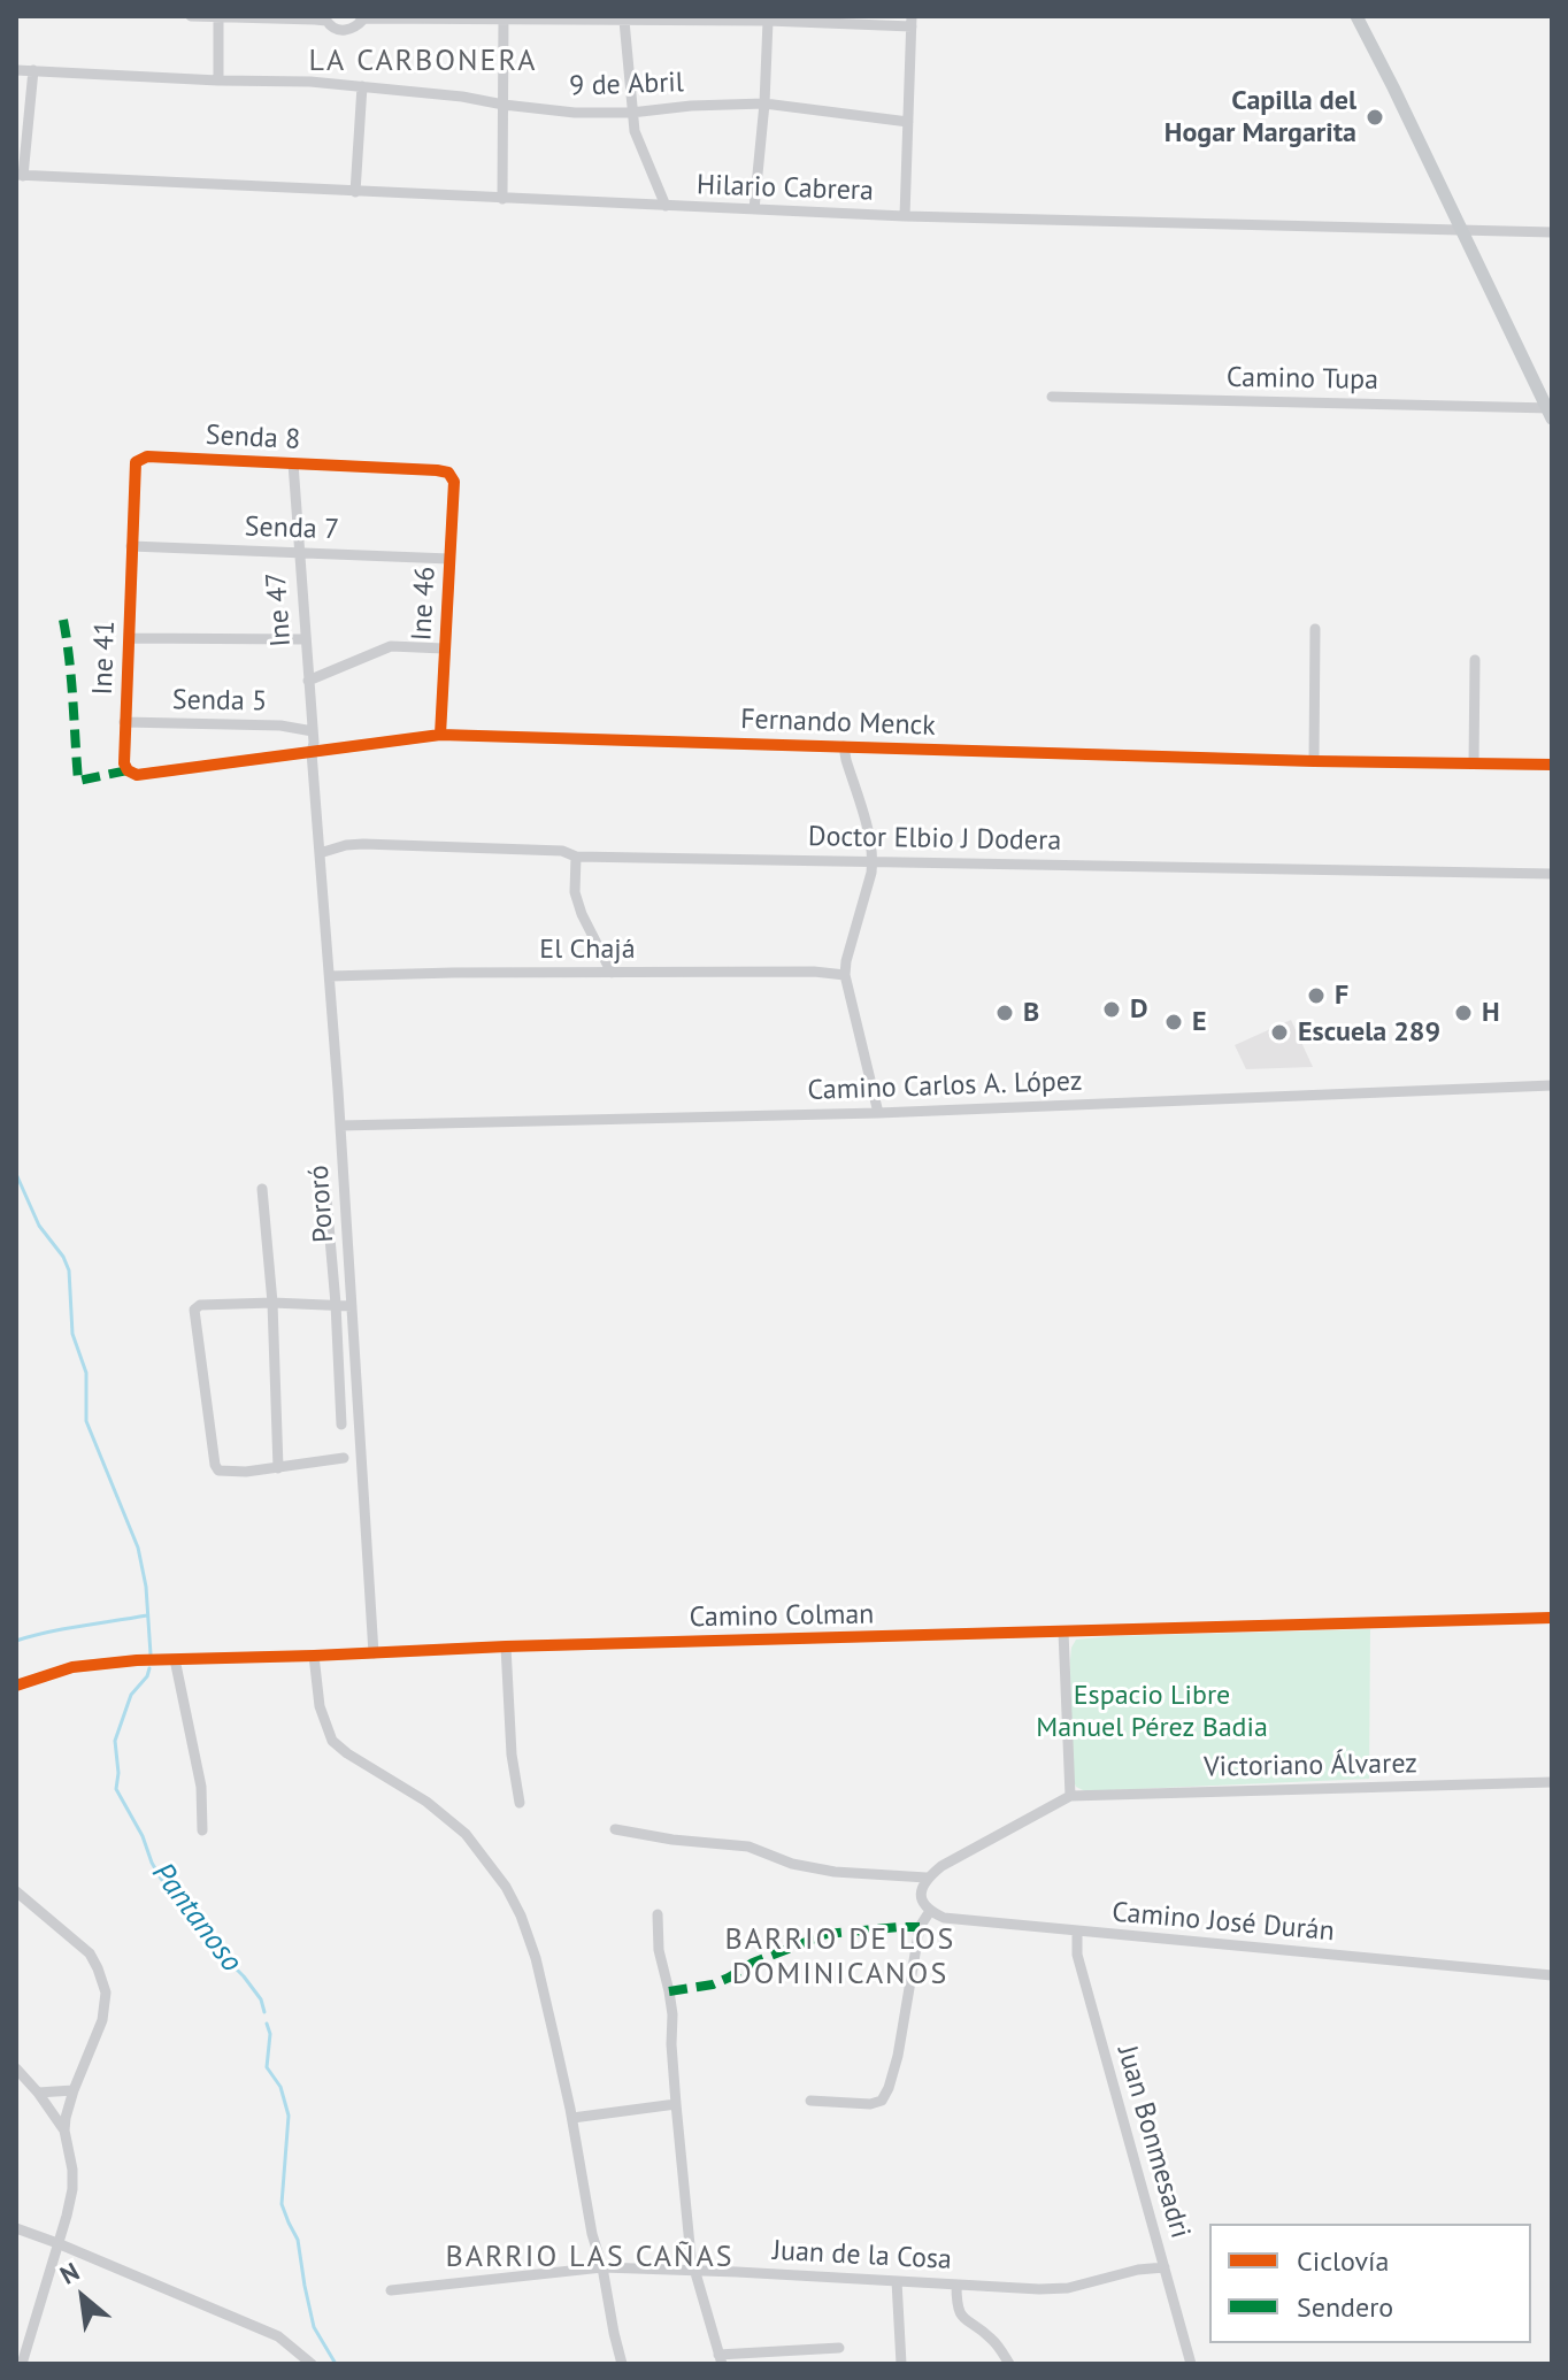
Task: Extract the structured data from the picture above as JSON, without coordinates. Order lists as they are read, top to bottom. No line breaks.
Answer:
{"streets":{"street":["9 de Abril","Hilario Cabrera","Camino Tupa","Senda 8","Senda 7","Ine 46","Ine 47","Ine 41","Senda 5","Fernando Menck","Doctor Elbio J Dodera","El Chajá","Camino Carlos A. López","Pororó","Camino Colman","Victoriano Álvarez","Camino José Durán","Juan Bonmesadri","Juan de la Cosa"]},"crossings":[["Senda 8","Senda 7"],["Senda 8","Ine 46"],["Senda 8","Ine 47"],["Senda 8","Ine 41"],["Senda 7","Ine 46"],["Senda 7","Ine 47"],["Senda 7","Ine 41"],["Ine 46","Fernando Menck"],["Ine 47","Senda 5"],["Ine 47","Fernando Menck"],["Ine 47","Pororó"],["Ine 41","Senda 5"],["Ine 41","Fernando Menck"],["Fernando Menck","Pororó"],["Doctor Elbio J Dodera","Pororó"],["El Chajá","Pororó"],["Camino Carlos A. López","Pororó"],["Pororó","Camino Colman"],["Camino José Durán","Juan Bonmesadri"],["Juan Bonmesadri","Juan de la Cosa"]],"districts":["LA CARBONERA","BARRIO DE LOS DOMINICANOS","BARRIO LAS CAÑAS"],"water":["Pantanoso"],"parks":["Espacio Libre Manuel Pérez Badia"],"places":["Capilla del Hogar Margarita","F","D","B","H","E","Escuela 289"],"legend":["Ciclovía","Sendero"],"north":"top left"}
